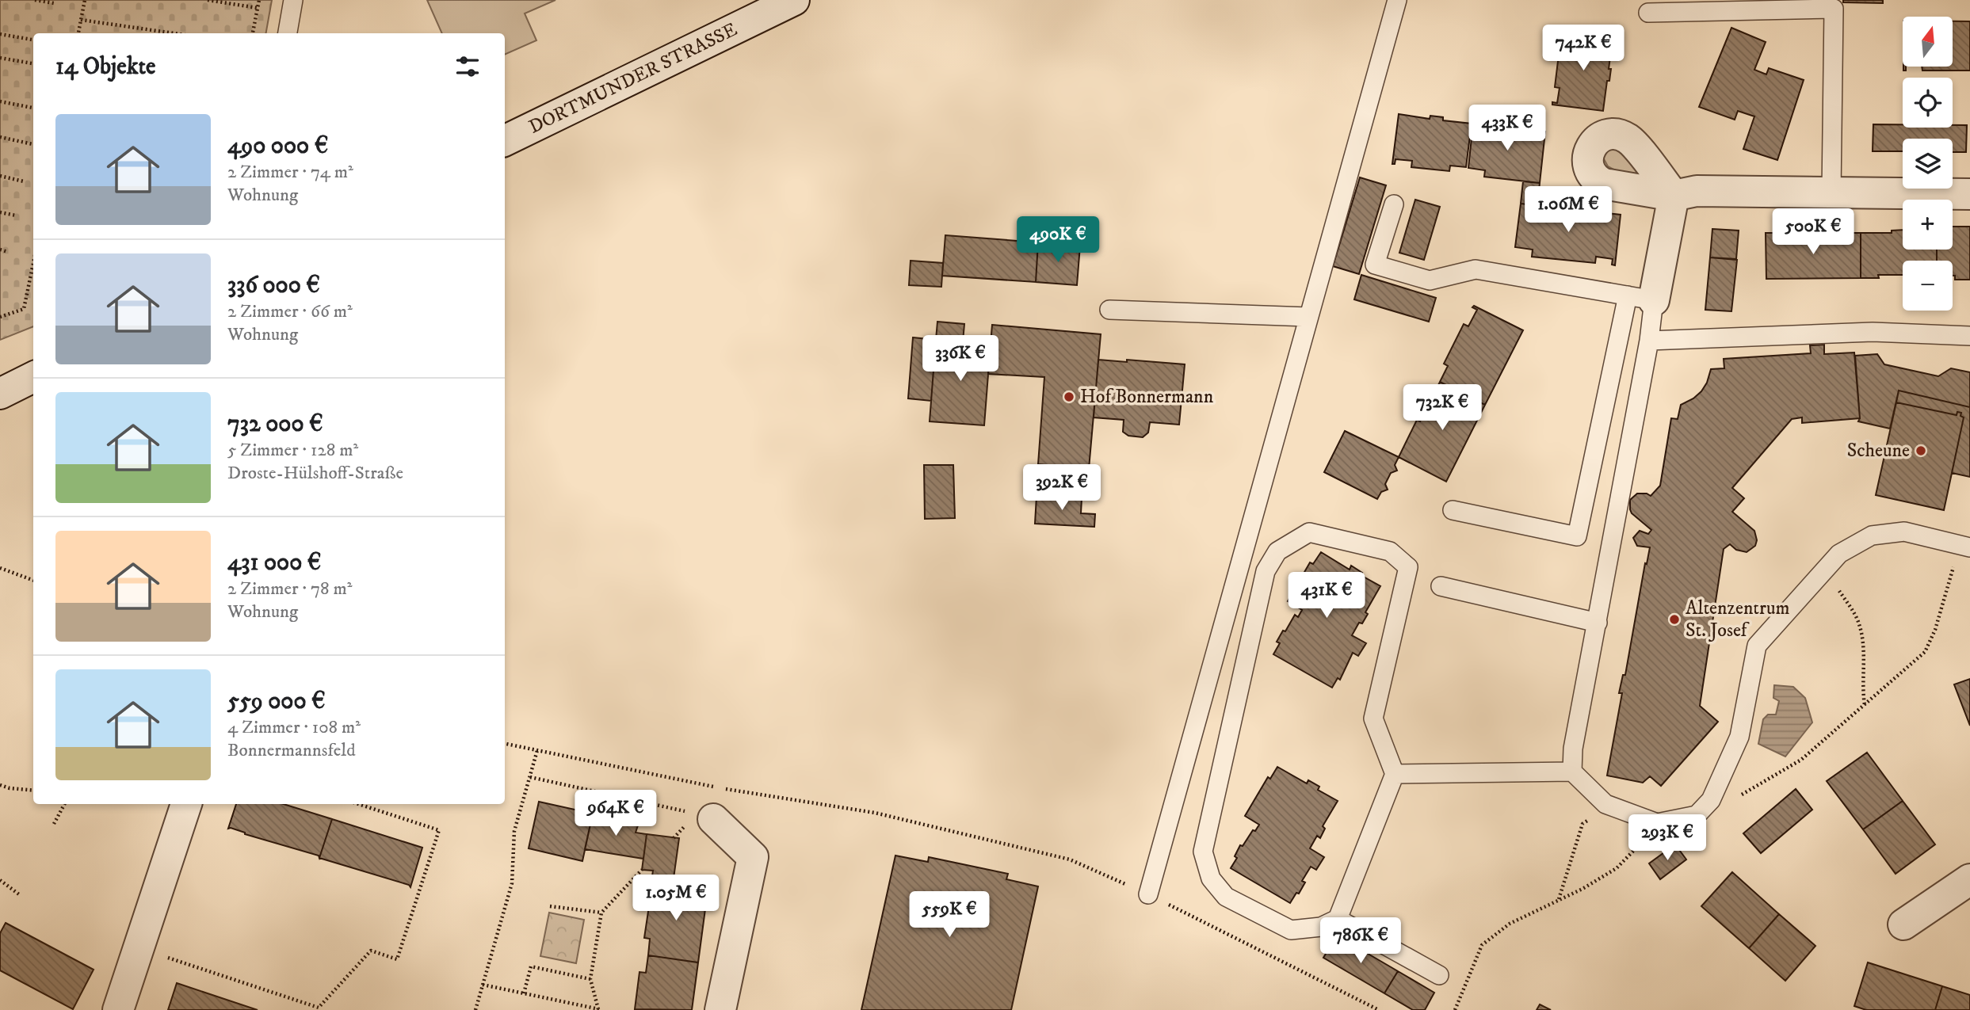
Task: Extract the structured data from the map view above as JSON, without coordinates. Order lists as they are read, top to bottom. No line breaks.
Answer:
{"streets":{"street":["DORTMUNDER STRASSE"]},"places":["Hof Bonnermann","Scheune","Altenzentrum St. Josef"],"north":"top","page":{"map_buttons":["+","−"],"price":["742K €","433K €","1.06M €","500K €","490K €","336K €","732K €","392K €","431K €","964K €","293K €","1.05M €","559K €","786K €"],"heading":"14 Objekte","list":[{"name":"490 000 €","note":"2 Zimmer · 74 m² · Wohnung"},{"name":"336 000 €","note":"2 Zimmer · 66 m² · Wohnung"},{"name":"732 000 €","note":"5 Zimmer · 128 m² · Droste-Hülshoff-Straße"},{"name":"431 000 €","note":"2 Zimmer · 78 m² · Wohnung"},{"name":"559 000 €","note":"4 Zimmer · 108 m² · Bonnermannsfeld"}]}}
